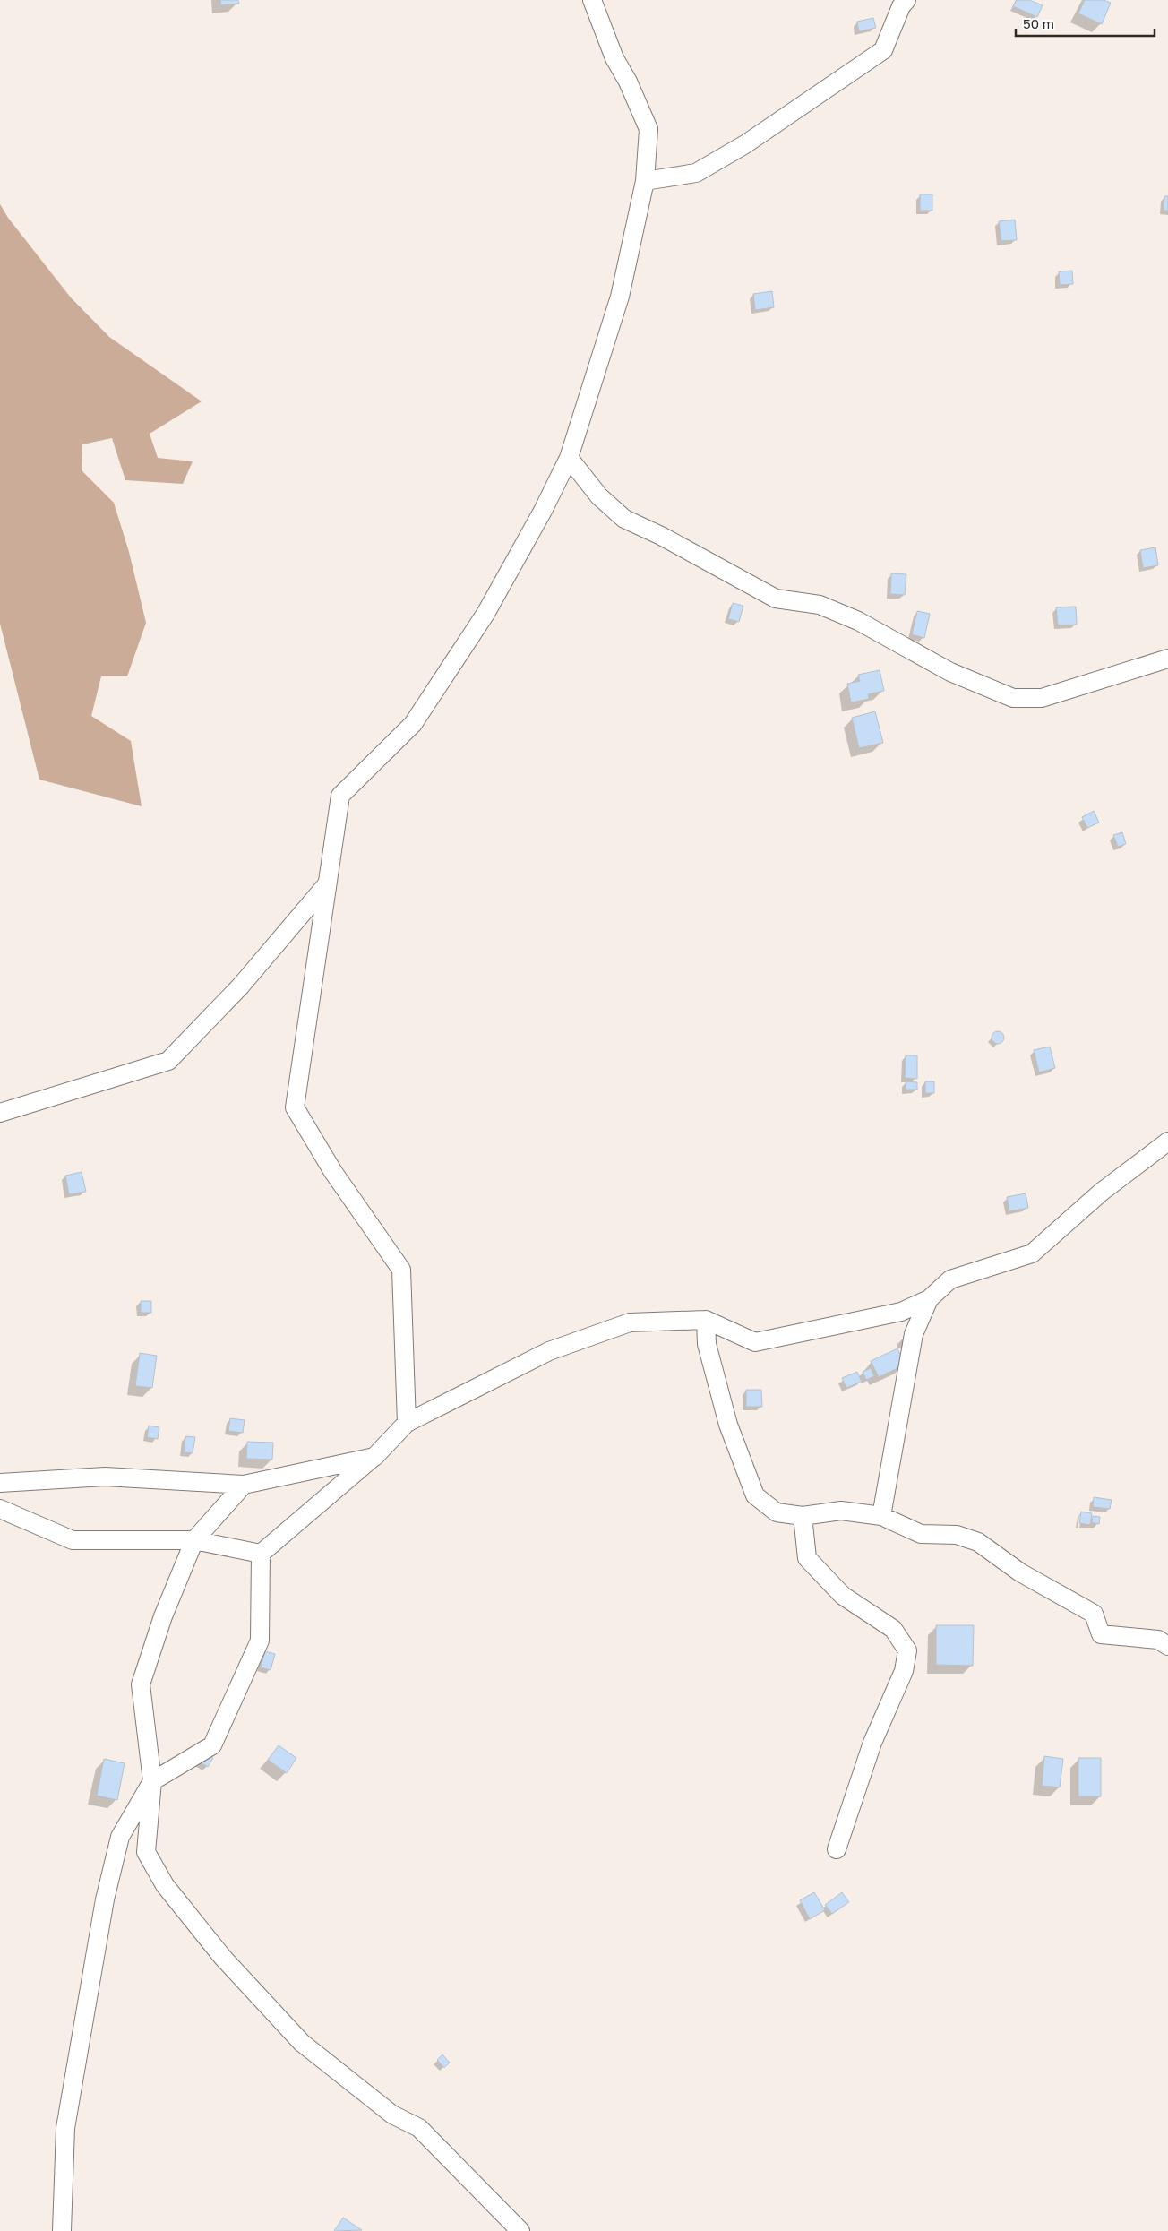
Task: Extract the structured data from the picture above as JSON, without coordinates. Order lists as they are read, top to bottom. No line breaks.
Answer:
{"scale_bar":"50 m"}
